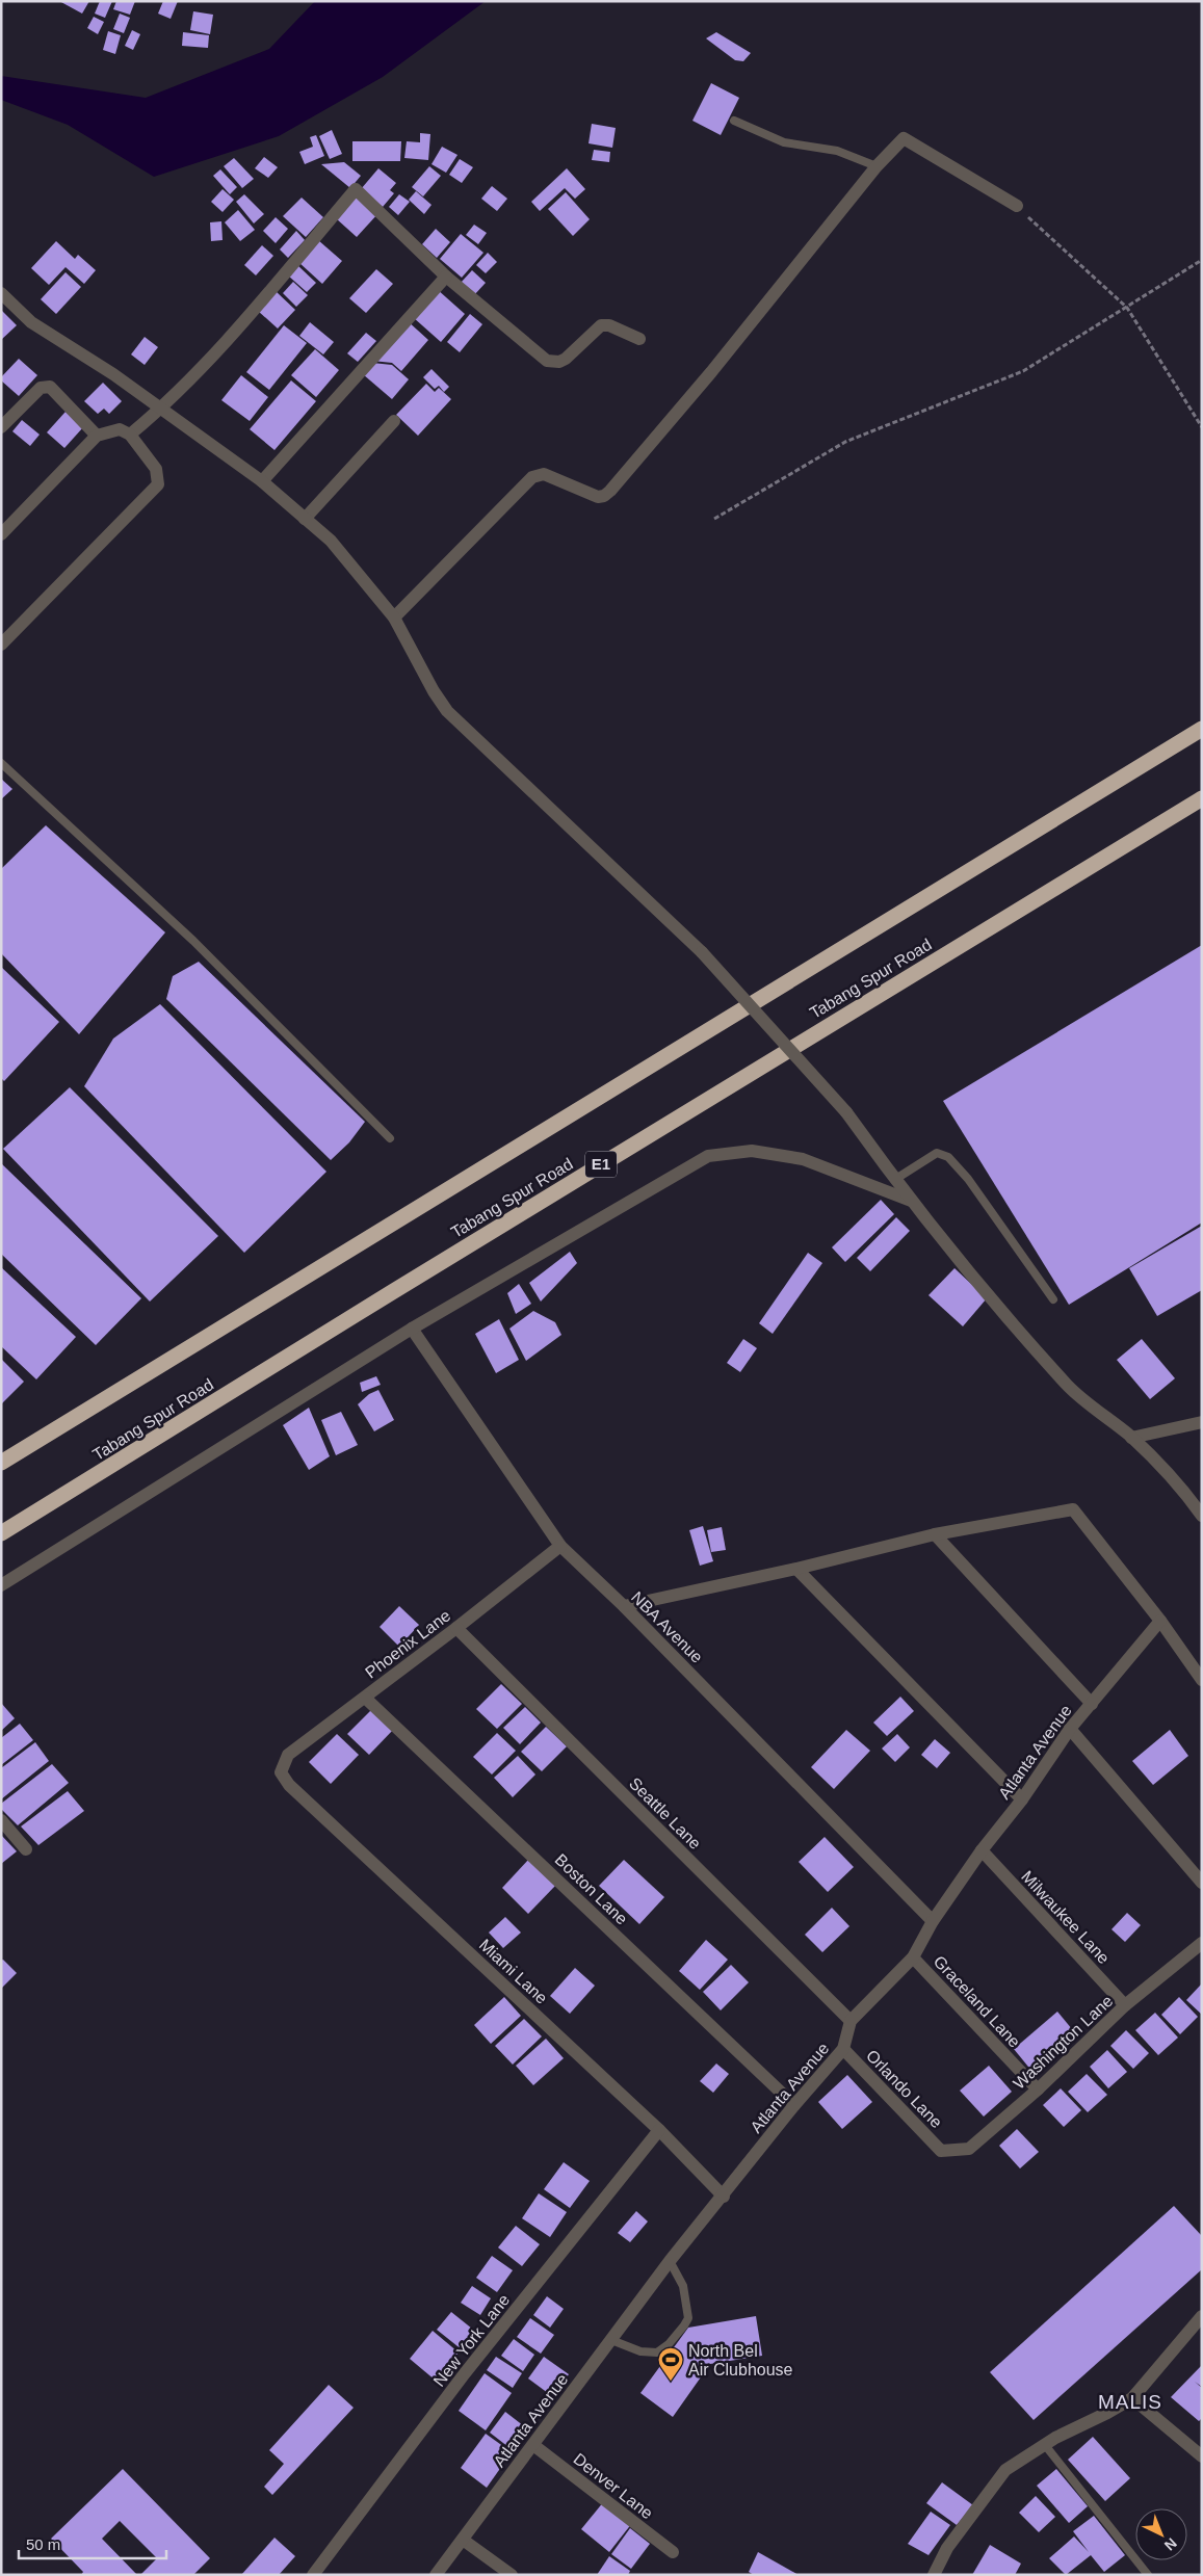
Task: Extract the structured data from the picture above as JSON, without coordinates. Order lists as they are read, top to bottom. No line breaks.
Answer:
{"streets":{"highway":["Tabang Spur Road","E1"],"street":["NBA Avenue","Phoenix Lane","Atlanta Avenue","Seattle Lane","Boston Lane","Milwaukee Lane","Miami Lane","Graceland Lane","Washington Lane","Orlando Lane","New York Lane","Denver Lane"]},"crossings":[["NBA Avenue","Phoenix Lane"],["NBA Avenue","Atlanta Avenue"],["Phoenix Lane","Seattle Lane"],["Phoenix Lane","Boston Lane"],["Phoenix Lane","Miami Lane"],["Atlanta Avenue","Seattle Lane"],["Atlanta Avenue","Boston Lane"],["Atlanta Avenue","Milwaukee Lane"],["Atlanta Avenue","Miami Lane"],["Atlanta Avenue","Graceland Lane"],["Atlanta Avenue","Orlando Lane"],["Atlanta Avenue","Denver Lane"],["Milwaukee Lane","Washington Lane"],["Miami Lane","New York Lane"],["Graceland Lane","Washington Lane"],["Washington Lane","Orlando Lane"]],"districts":["MALIS"],"places":{"sports":["North Bel Air Clubhouse"]},"scale_bar":"50 m","north":"bottom right"}
